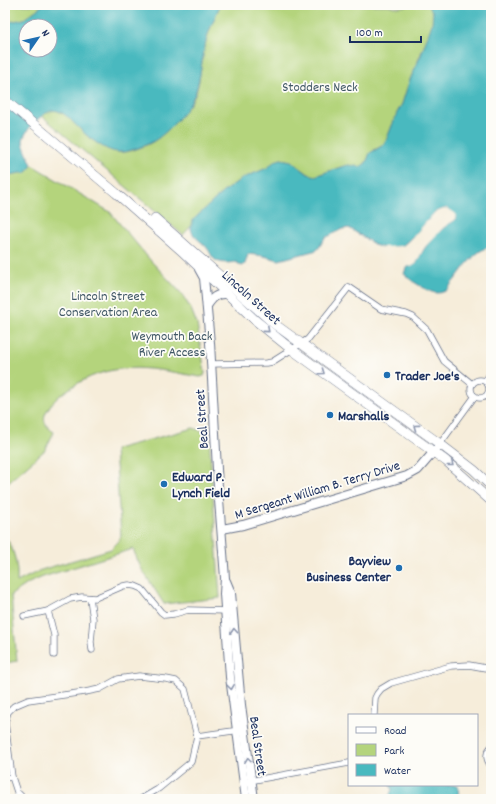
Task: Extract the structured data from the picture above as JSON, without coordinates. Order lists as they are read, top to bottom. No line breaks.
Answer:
{"streets":{"main road":["Lincoln Street"],"street":["Beal Street","M Sergeant William B. Terry Drive"]},"crossings":[["Lincoln Street","Beal Street"],["Lincoln Street","M Sergeant William B. Terry Drive"],["Beal Street","M Sergeant William B. Terry Drive"]],"parks":["Stodders Neck","Lincoln Street Conservation Area","Weymouth Back River Access"],"places":["Trader Joe's","Marshalls","Edward P. Lynch Field","Bayview Business Center"],"legend":["Road","Park","Water"],"scale_bar":"100 m","north":"top right"}
